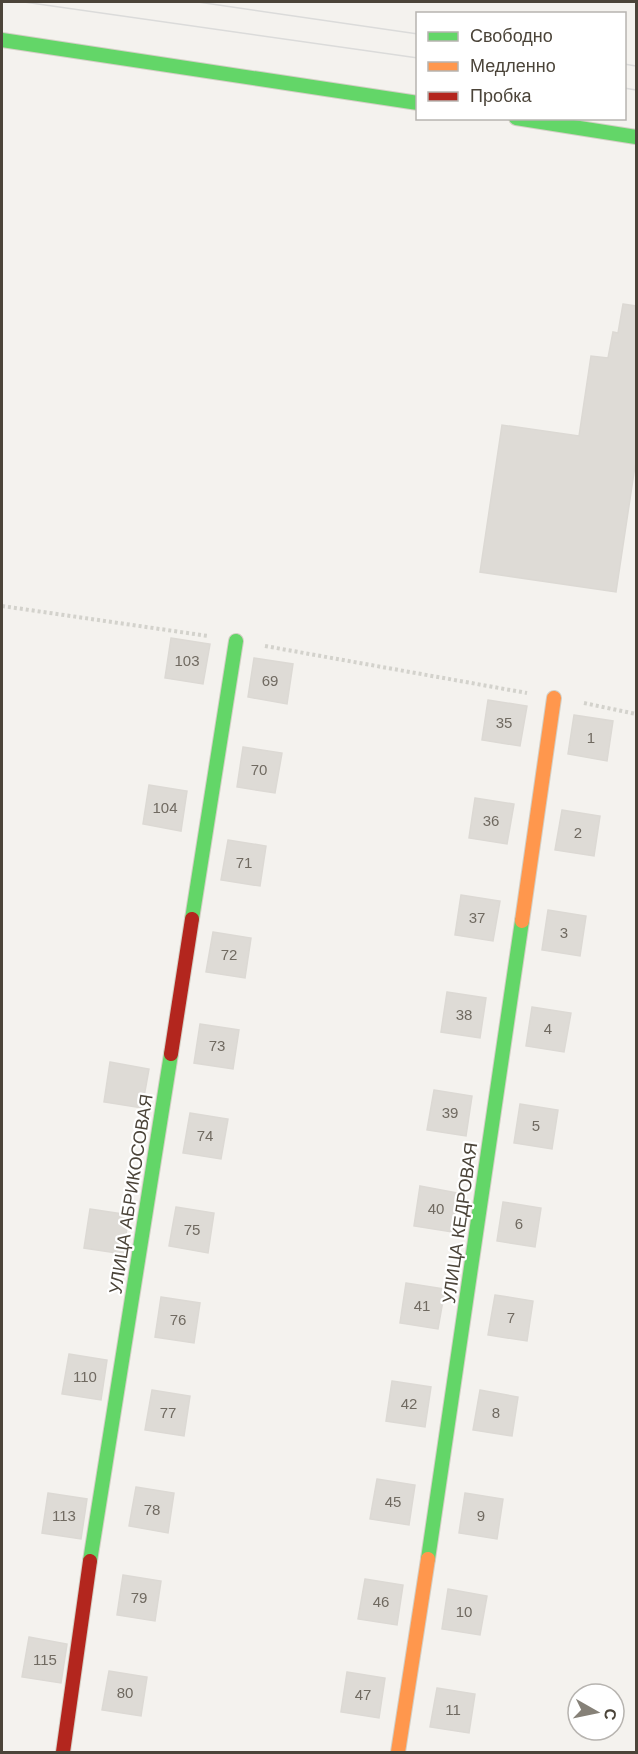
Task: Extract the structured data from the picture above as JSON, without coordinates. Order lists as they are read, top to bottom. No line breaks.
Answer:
{"streets":{"street":["УЛИЦА АБРИКОСОВАЯ","УЛИЦА КЕДРОВАЯ"]},"house_numbers":["103","69","35","1","70","104","36","2","71","37","3","72","38","4","73","39","5","74","40","6","75","41","7","76","110","42","77","8","45","78","113","9","79","46","10","115","80","47","11"],"legend":["Свободно","Медленно","Пробка"],"north":"right"}
